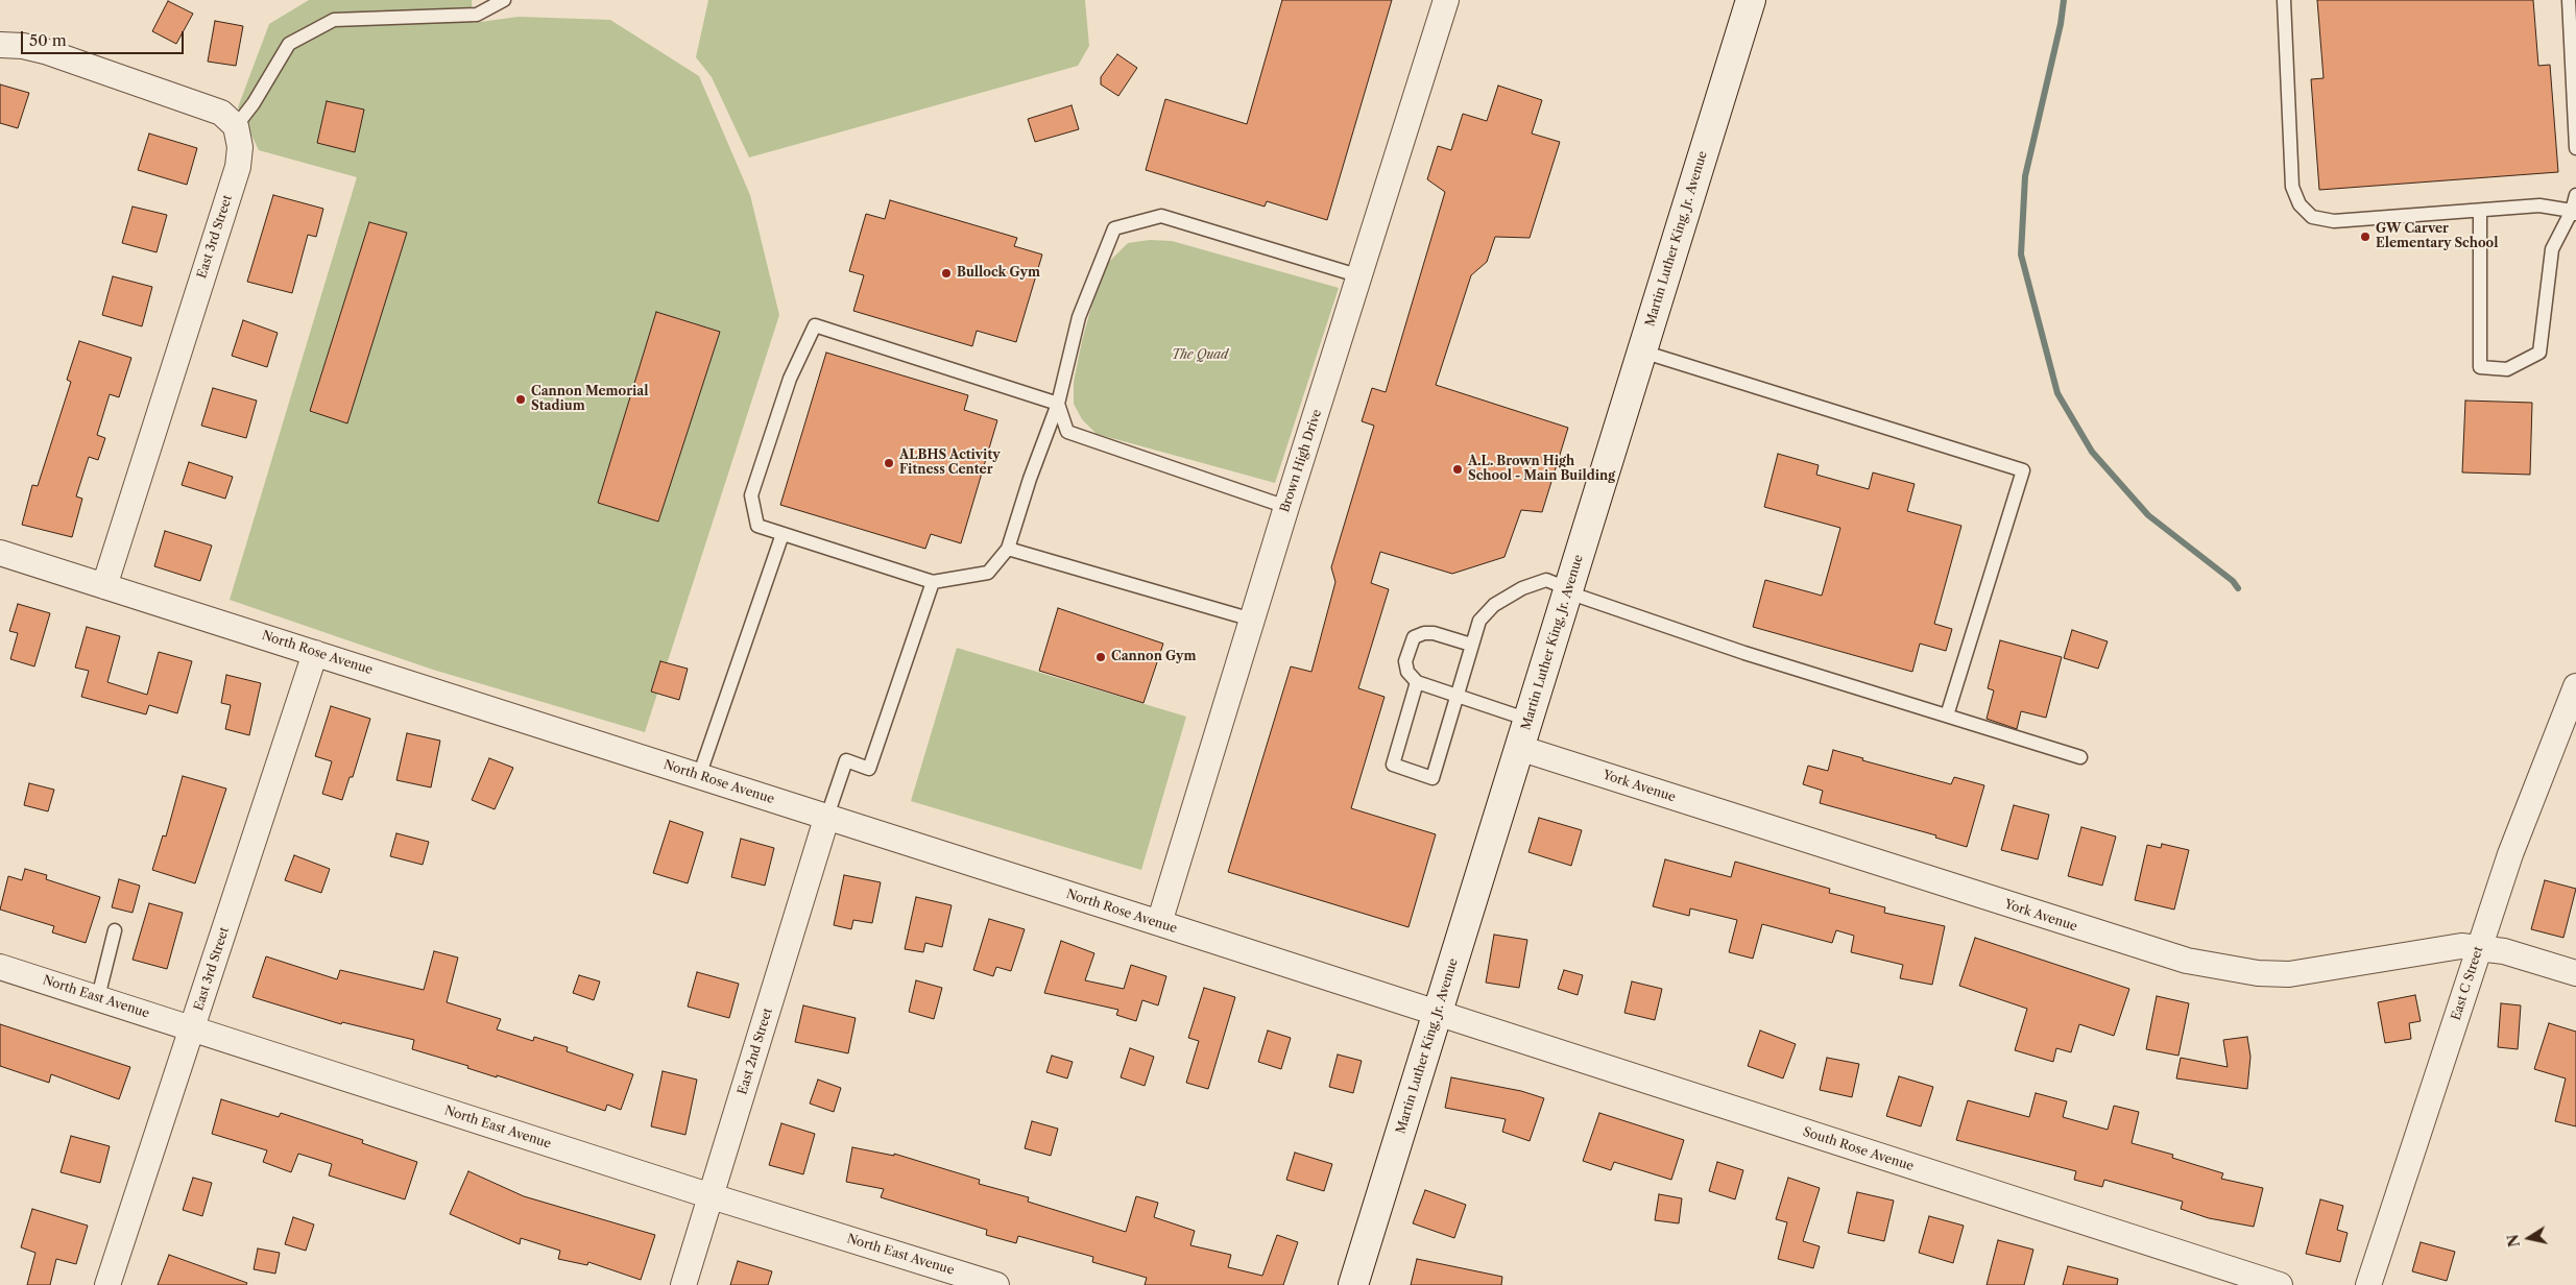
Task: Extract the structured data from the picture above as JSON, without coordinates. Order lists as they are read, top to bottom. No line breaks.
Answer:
{"streets":{"main road":["Martin Luther King, Jr. Avenue"],"street":["East 3rd Street","Brown High Drive","North Rose Avenue","York Avenue","East C Street","North East Avenue","East 2nd Street","South Rose Avenue"]},"crossings":[["East 3rd Street","North Rose Avenue"],["East 3rd Street","North East Avenue"],["Martin Luther King, Jr. Avenue","North Rose Avenue"],["Martin Luther King, Jr. Avenue","York Avenue"],["Martin Luther King, Jr. Avenue","South Rose Avenue"],["Brown High Drive","North Rose Avenue"],["North Rose Avenue","East 2nd Street"],["North Rose Avenue","South Rose Avenue"],["York Avenue","East C Street"],["North East Avenue","East 2nd Street"]],"parks":["The Quad"],"places":["GW Carver Elementary School","Bullock Gym","Cannon Memorial Stadium","ALBHS Activity Fitness Center","A.L. Brown High School - Main Building","Cannon Gym"],"scale_bar":"50 m","north":"left"}
